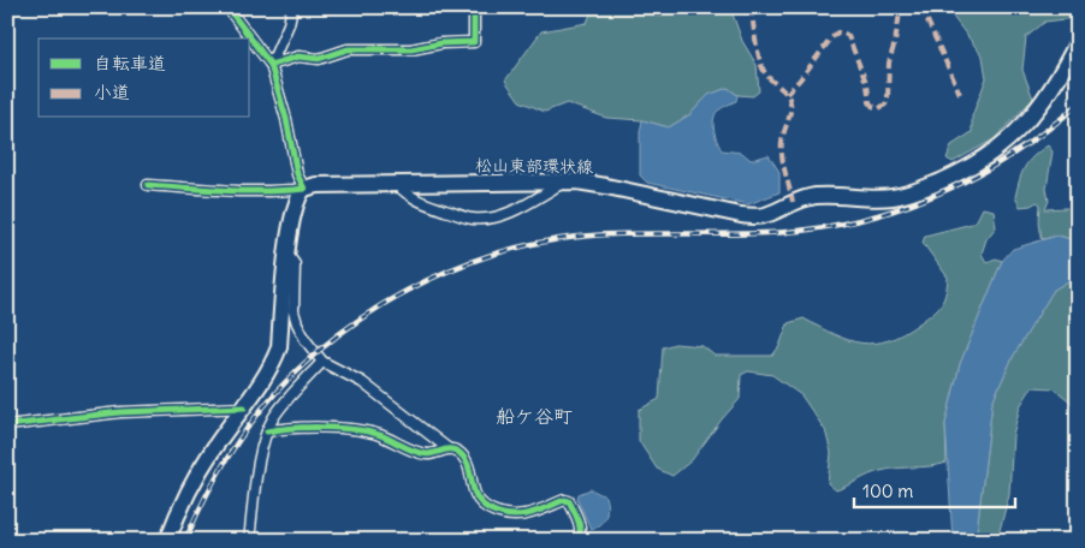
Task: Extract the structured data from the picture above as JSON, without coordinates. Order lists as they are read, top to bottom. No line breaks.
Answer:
{"streets":{"main road":["松山東部環状線"]},"districts":["船ケ谷町"],"legend":["自転車道","小道"],"scale_bar":"100 m"}
